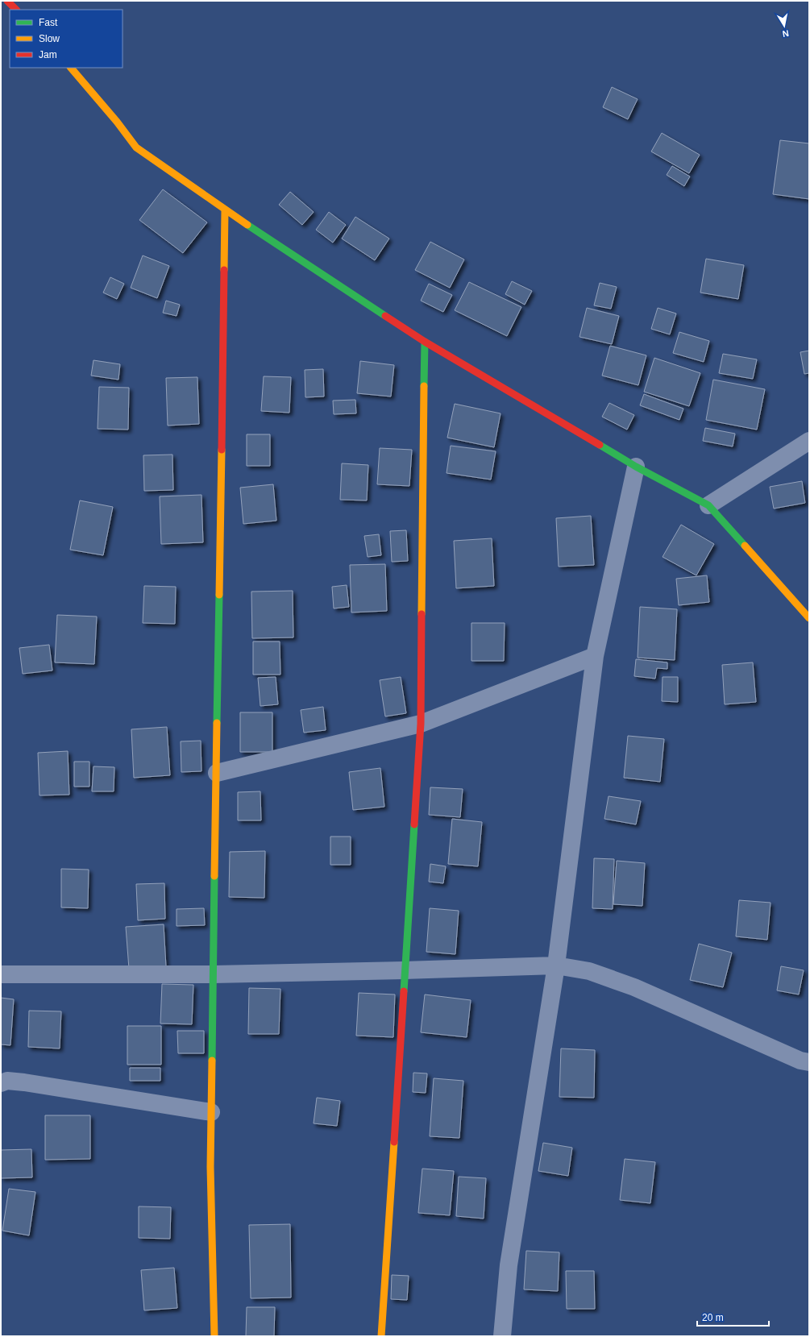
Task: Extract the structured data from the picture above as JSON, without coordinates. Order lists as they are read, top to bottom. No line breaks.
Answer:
{"legend":["Fast","Slow","Jam"],"scale_bar":"20 m","north":"bottom"}
